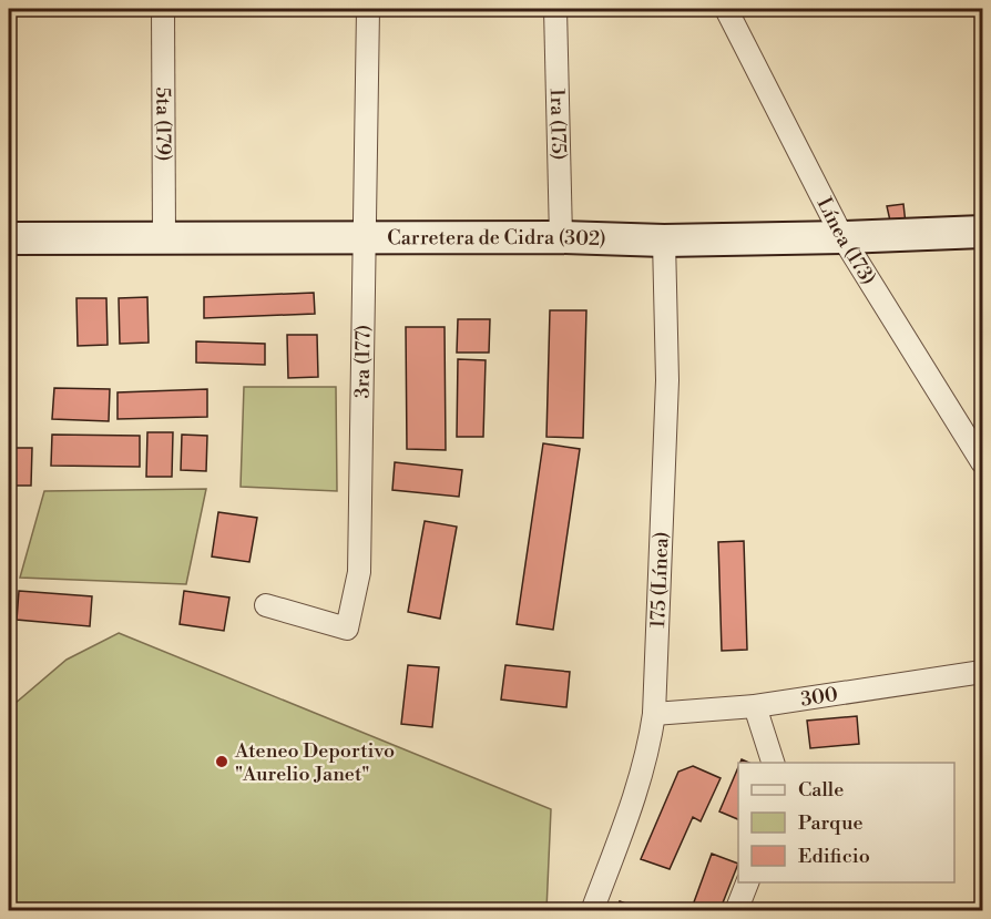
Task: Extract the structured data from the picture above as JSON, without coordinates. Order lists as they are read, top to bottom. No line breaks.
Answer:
{"streets":{"main road":["Carretera de Cidra (302)"],"street":["5ta (179)","1ra (175)","Línea (173)","3ra (177)","175 (Línea)","300"]},"crossings":[["5ta (179)","Carretera de Cidra (302)"],["1ra (175)","Carretera de Cidra (302)"],["Carretera de Cidra (302)","Línea (173)"],["Carretera de Cidra (302)","3ra (177)"],["Carretera de Cidra (302)","175 (Línea)"],["175 (Línea)","300"]],"places":["Ateneo Deportivo \"Aurelio Janet\""],"legend":["Calle","Parque","Edificio"]}
